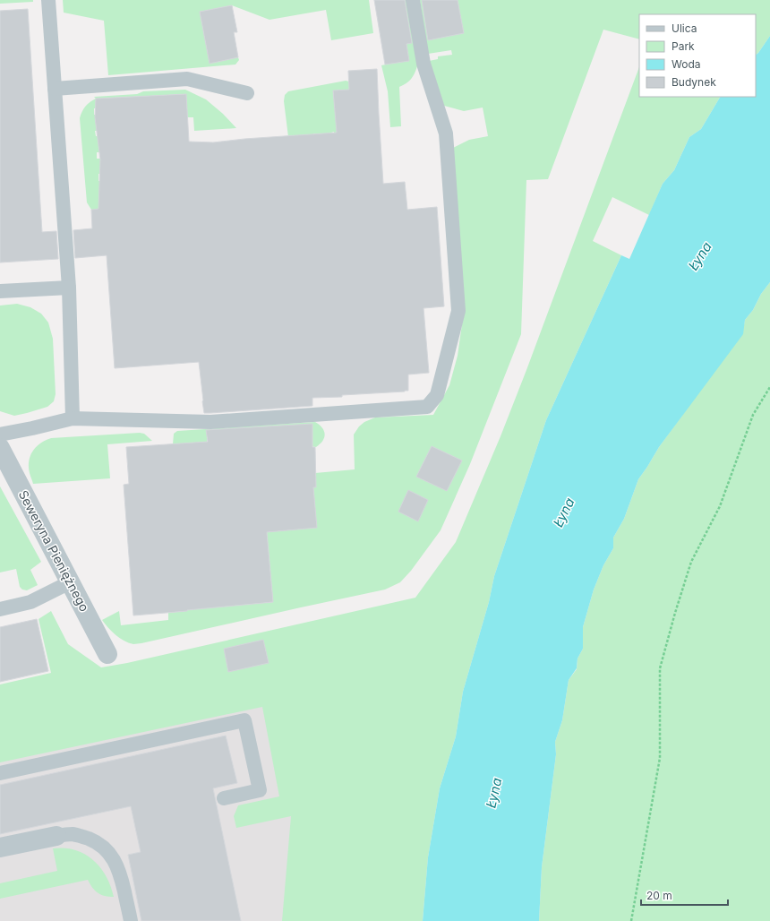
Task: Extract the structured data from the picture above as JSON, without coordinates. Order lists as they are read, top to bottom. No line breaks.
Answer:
{"streets":{"street":["Seweryna Pieniężnego"]},"water":["Łyna"],"legend":["Ulica","Park","Woda","Budynek"],"scale_bar":"20 m"}
